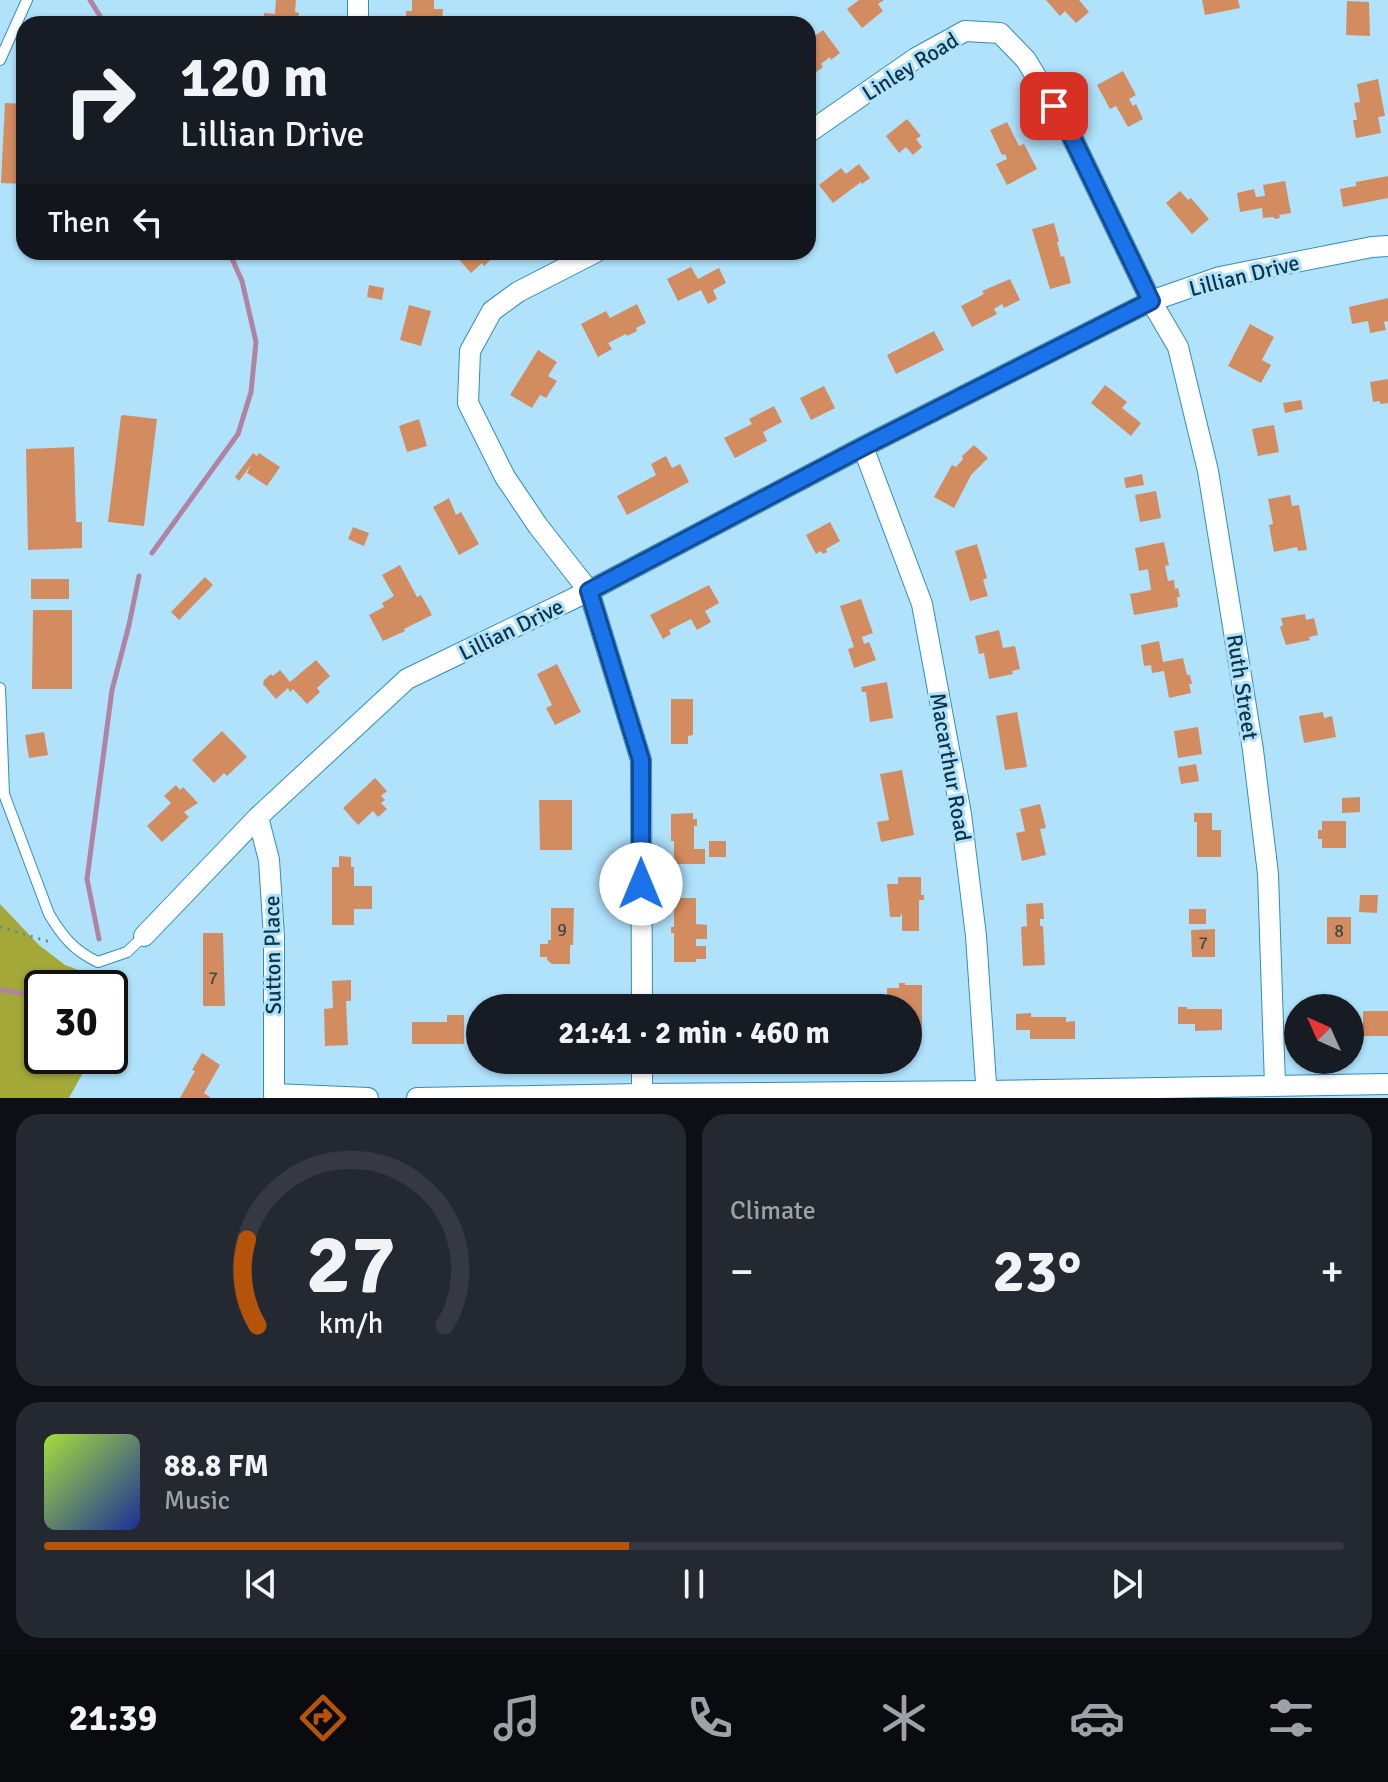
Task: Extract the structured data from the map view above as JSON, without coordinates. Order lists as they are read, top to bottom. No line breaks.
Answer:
{"streets":{"street":["Linley Road","Lillian Drive","Ruth Street","Macarthur Road","Sutton Place"]},"crossings":[["Linley Road","Lillian Drive"],["Linley Road","Ruth Street"],["Lillian Drive","Ruth Street"],["Lillian Drive","Macarthur Road"],["Lillian Drive","Sutton Place"]],"house_numbers":["9","8","7","7"],"north":"top left","page":{"turn":["120 m","Lillian Drive"],"then":"Then","limit":"30","trip":"21:41 · 2 min · 460 m","tile":"Climate","heat":["−","23°","+"],"song":["88.8 FM","Music"],"tabs":"21:39","gauge":["27","km/h"]}}
